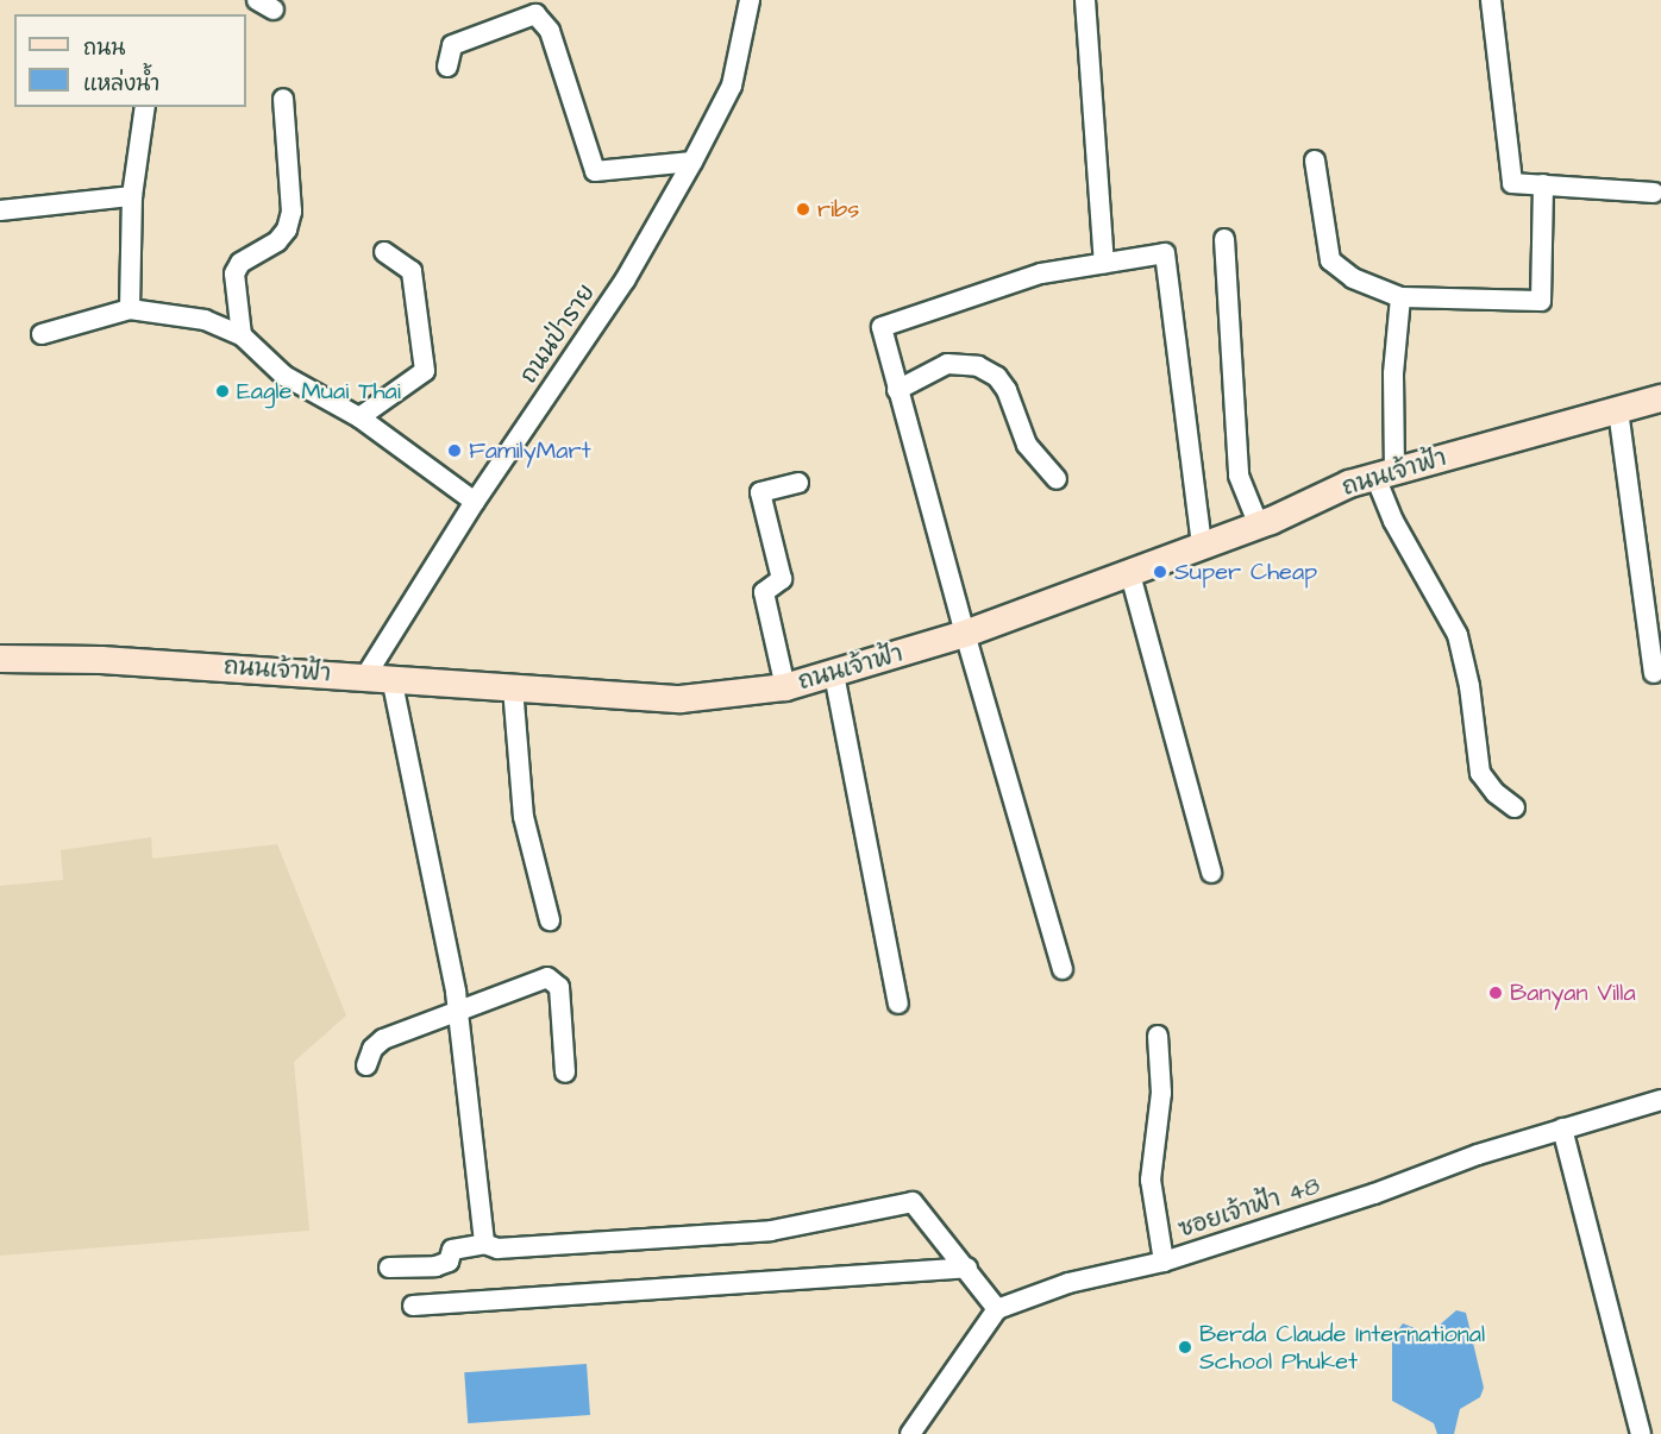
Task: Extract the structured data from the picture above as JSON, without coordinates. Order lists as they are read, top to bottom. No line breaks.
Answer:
{"streets":{"main road":["ถนนเจ้าฟ้า"],"street":["ถนนป่าราย","ซอยเจ้าฟ้า 48"]},"crossings":[["ถนนป่าราย","ถนนเจ้าฟ้า"]],"places":["ribs","Eagle Muai Thai","FamilyMart","Super Cheap","Banyan Villa","Berda Claude International School Phuket"],"legend":["ถนน","แหล่งน้ำ"]}
